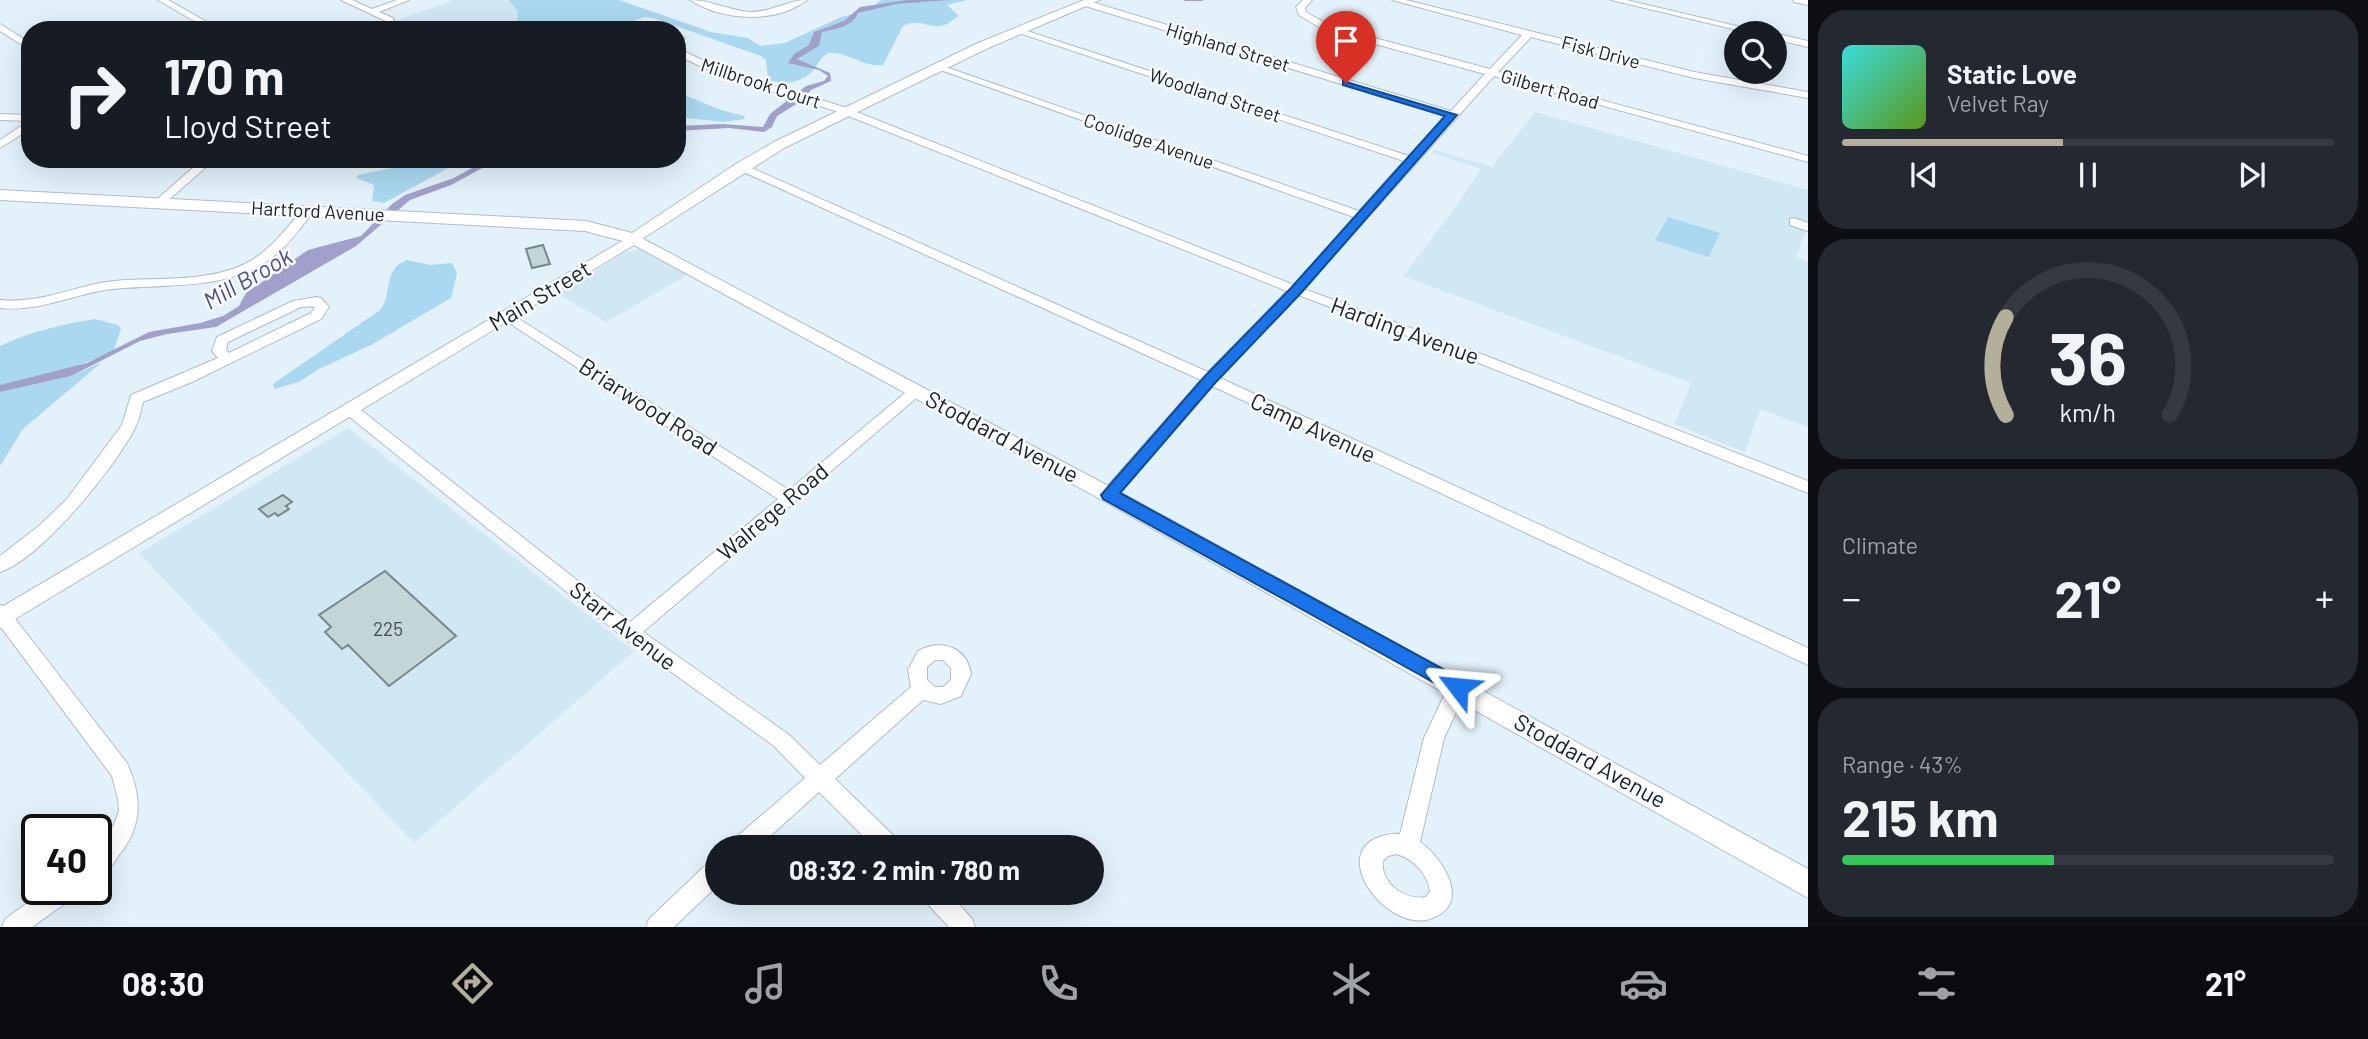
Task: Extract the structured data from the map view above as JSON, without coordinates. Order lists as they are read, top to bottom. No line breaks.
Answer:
{"streets":{"main road":["Hartford Avenue","Main Street"],"street":["Highland Street","Fisk Drive","Millbrook Court","Gilbert Road","Woodland Street","Coolidge Avenue","Harding Avenue","Briarwood Road","Camp Avenue","Stoddard Avenue","Walrege Road","Starr Avenue"]},"crossings":[["Highland Street","Main Street"],["Millbrook Court","Main Street"],["Millbrook Court","Harding Avenue"],["Woodland Street","Main Street"],["Coolidge Avenue","Main Street"],["Hartford Avenue","Main Street"],["Hartford Avenue","Stoddard Avenue"],["Main Street","Harding Avenue"],["Main Street","Briarwood Road"],["Main Street","Camp Avenue"],["Main Street","Stoddard Avenue"],["Main Street","Starr Avenue"],["Briarwood Road","Walrege Road"],["Stoddard Avenue","Walrege Road"],["Walrege Road","Starr Avenue"]],"water":["Mill Brook"],"house_numbers":["225"],"page":{"turn":["170 m","Lloyd Street"],"song":["Static Love","Velvet Ray"],"tile":["Climate",["Range · 43%","215 km"]],"heat":["−","21°","+"],"limit":"40","trip":"08:32 · 2 min · 780 m","tabs":["08:30","21°"],"gauge":["36","km/h"]}}
